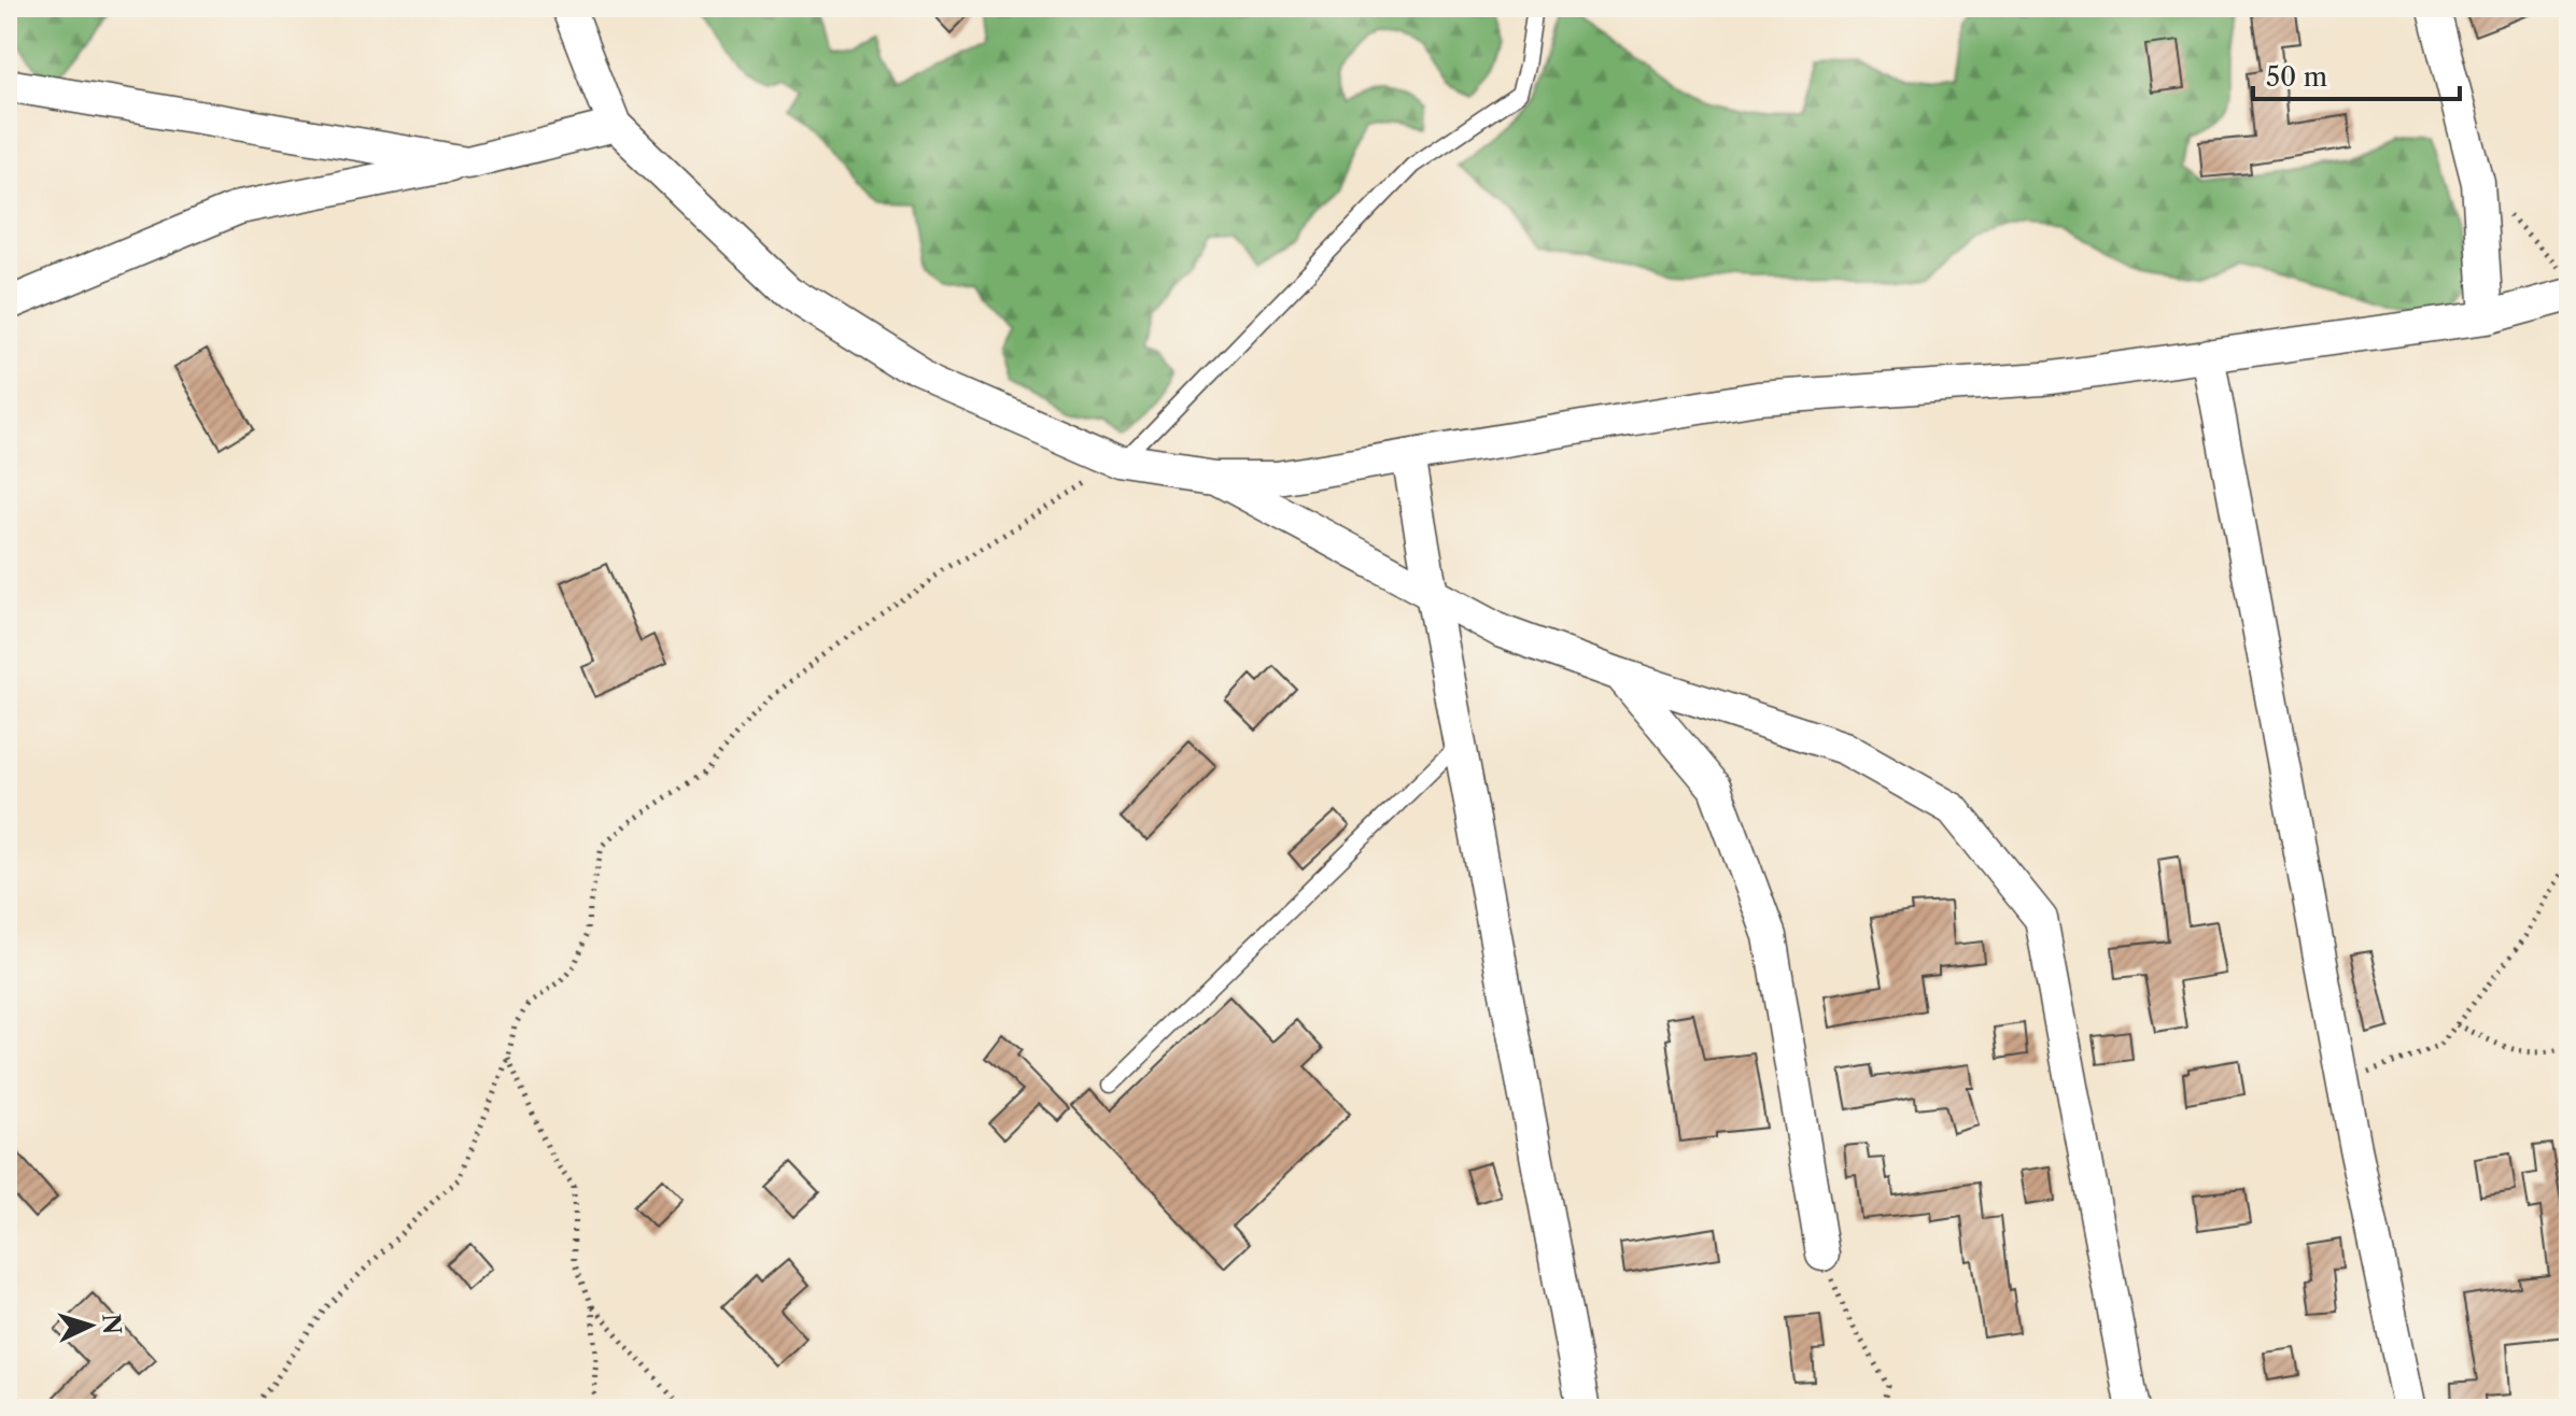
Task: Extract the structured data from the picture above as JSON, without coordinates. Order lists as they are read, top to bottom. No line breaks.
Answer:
{"scale_bar":"50 m","north":"right"}
